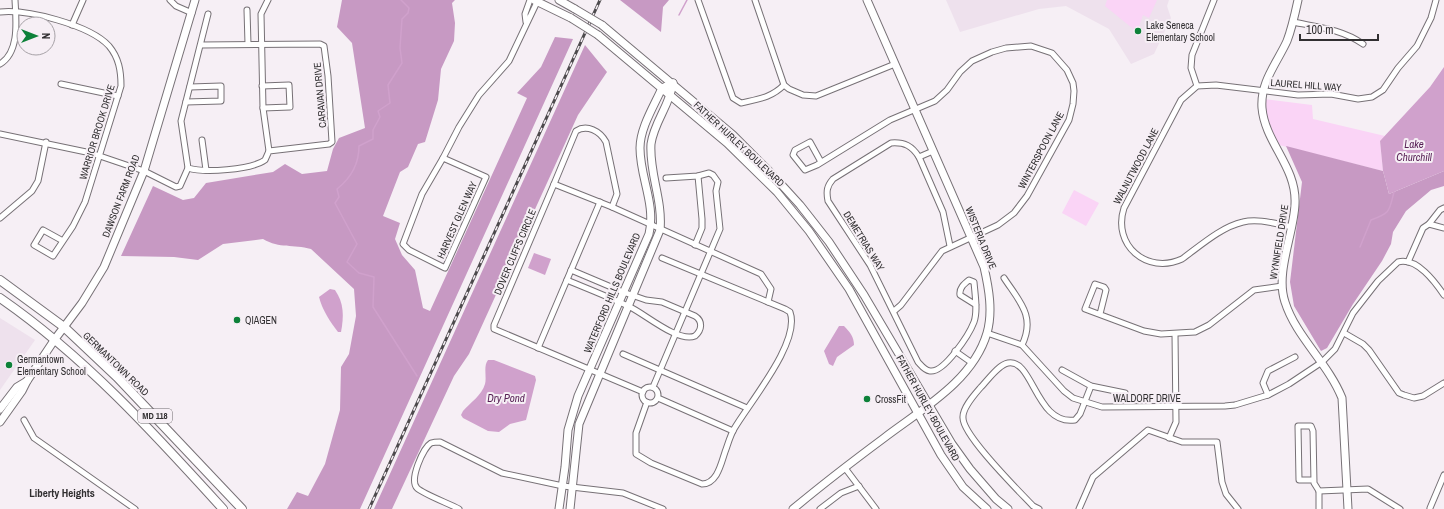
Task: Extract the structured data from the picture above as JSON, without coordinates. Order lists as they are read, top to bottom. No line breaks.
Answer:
{"streets":{"main road":["GERMANTOWN ROAD","MD 118"],"street":["LAUREL HILL WAY","CARAVAN DRIVE","WARRIOR BROOK DRIVE","FATHER HURLEY BOULEVARD","WINTERSPOON LANE","WALNUTWOOD LANE","DAWSON FARM ROAD","HARVEST GLEN WAY","WISTERIA DRIVE","DEMETRIAS WAY","WYNNFIELD DRIVE","DOVER CLIFFS CIRCLE","WATERFORD HILLS BOULEVARD","WALDORF DRIVE"]},"crossings":[["LAUREL HILL WAY","WYNNFIELD DRIVE"],["FATHER HURLEY BOULEVARD","HARVEST GLEN WAY"],["FATHER HURLEY BOULEVARD","WISTERIA DRIVE"],["FATHER HURLEY BOULEVARD","WATERFORD HILLS BOULEVARD"],["WINTERSPOON LANE","WISTERIA DRIVE"],["WINTERSPOON LANE","DEMETRIAS WAY"],["WALNUTWOOD LANE","WYNNFIELD DRIVE"],["DAWSON FARM ROAD","GERMANTOWN ROAD"],["DAWSON FARM ROAD","MD 118"],["WISTERIA DRIVE","WALDORF DRIVE"],["WYNNFIELD DRIVE","WALDORF DRIVE"],["DOVER CLIFFS CIRCLE","WATERFORD HILLS BOULEVARD"]],"districts":["Liberty Heights"],"water":["Lake Churchill","Dry Pond"],"places":["Lake Seneca Elementary School","QIAGEN","Germantown Elementary School","CrossFit"],"scale_bar":"100 m","north":"right"}
